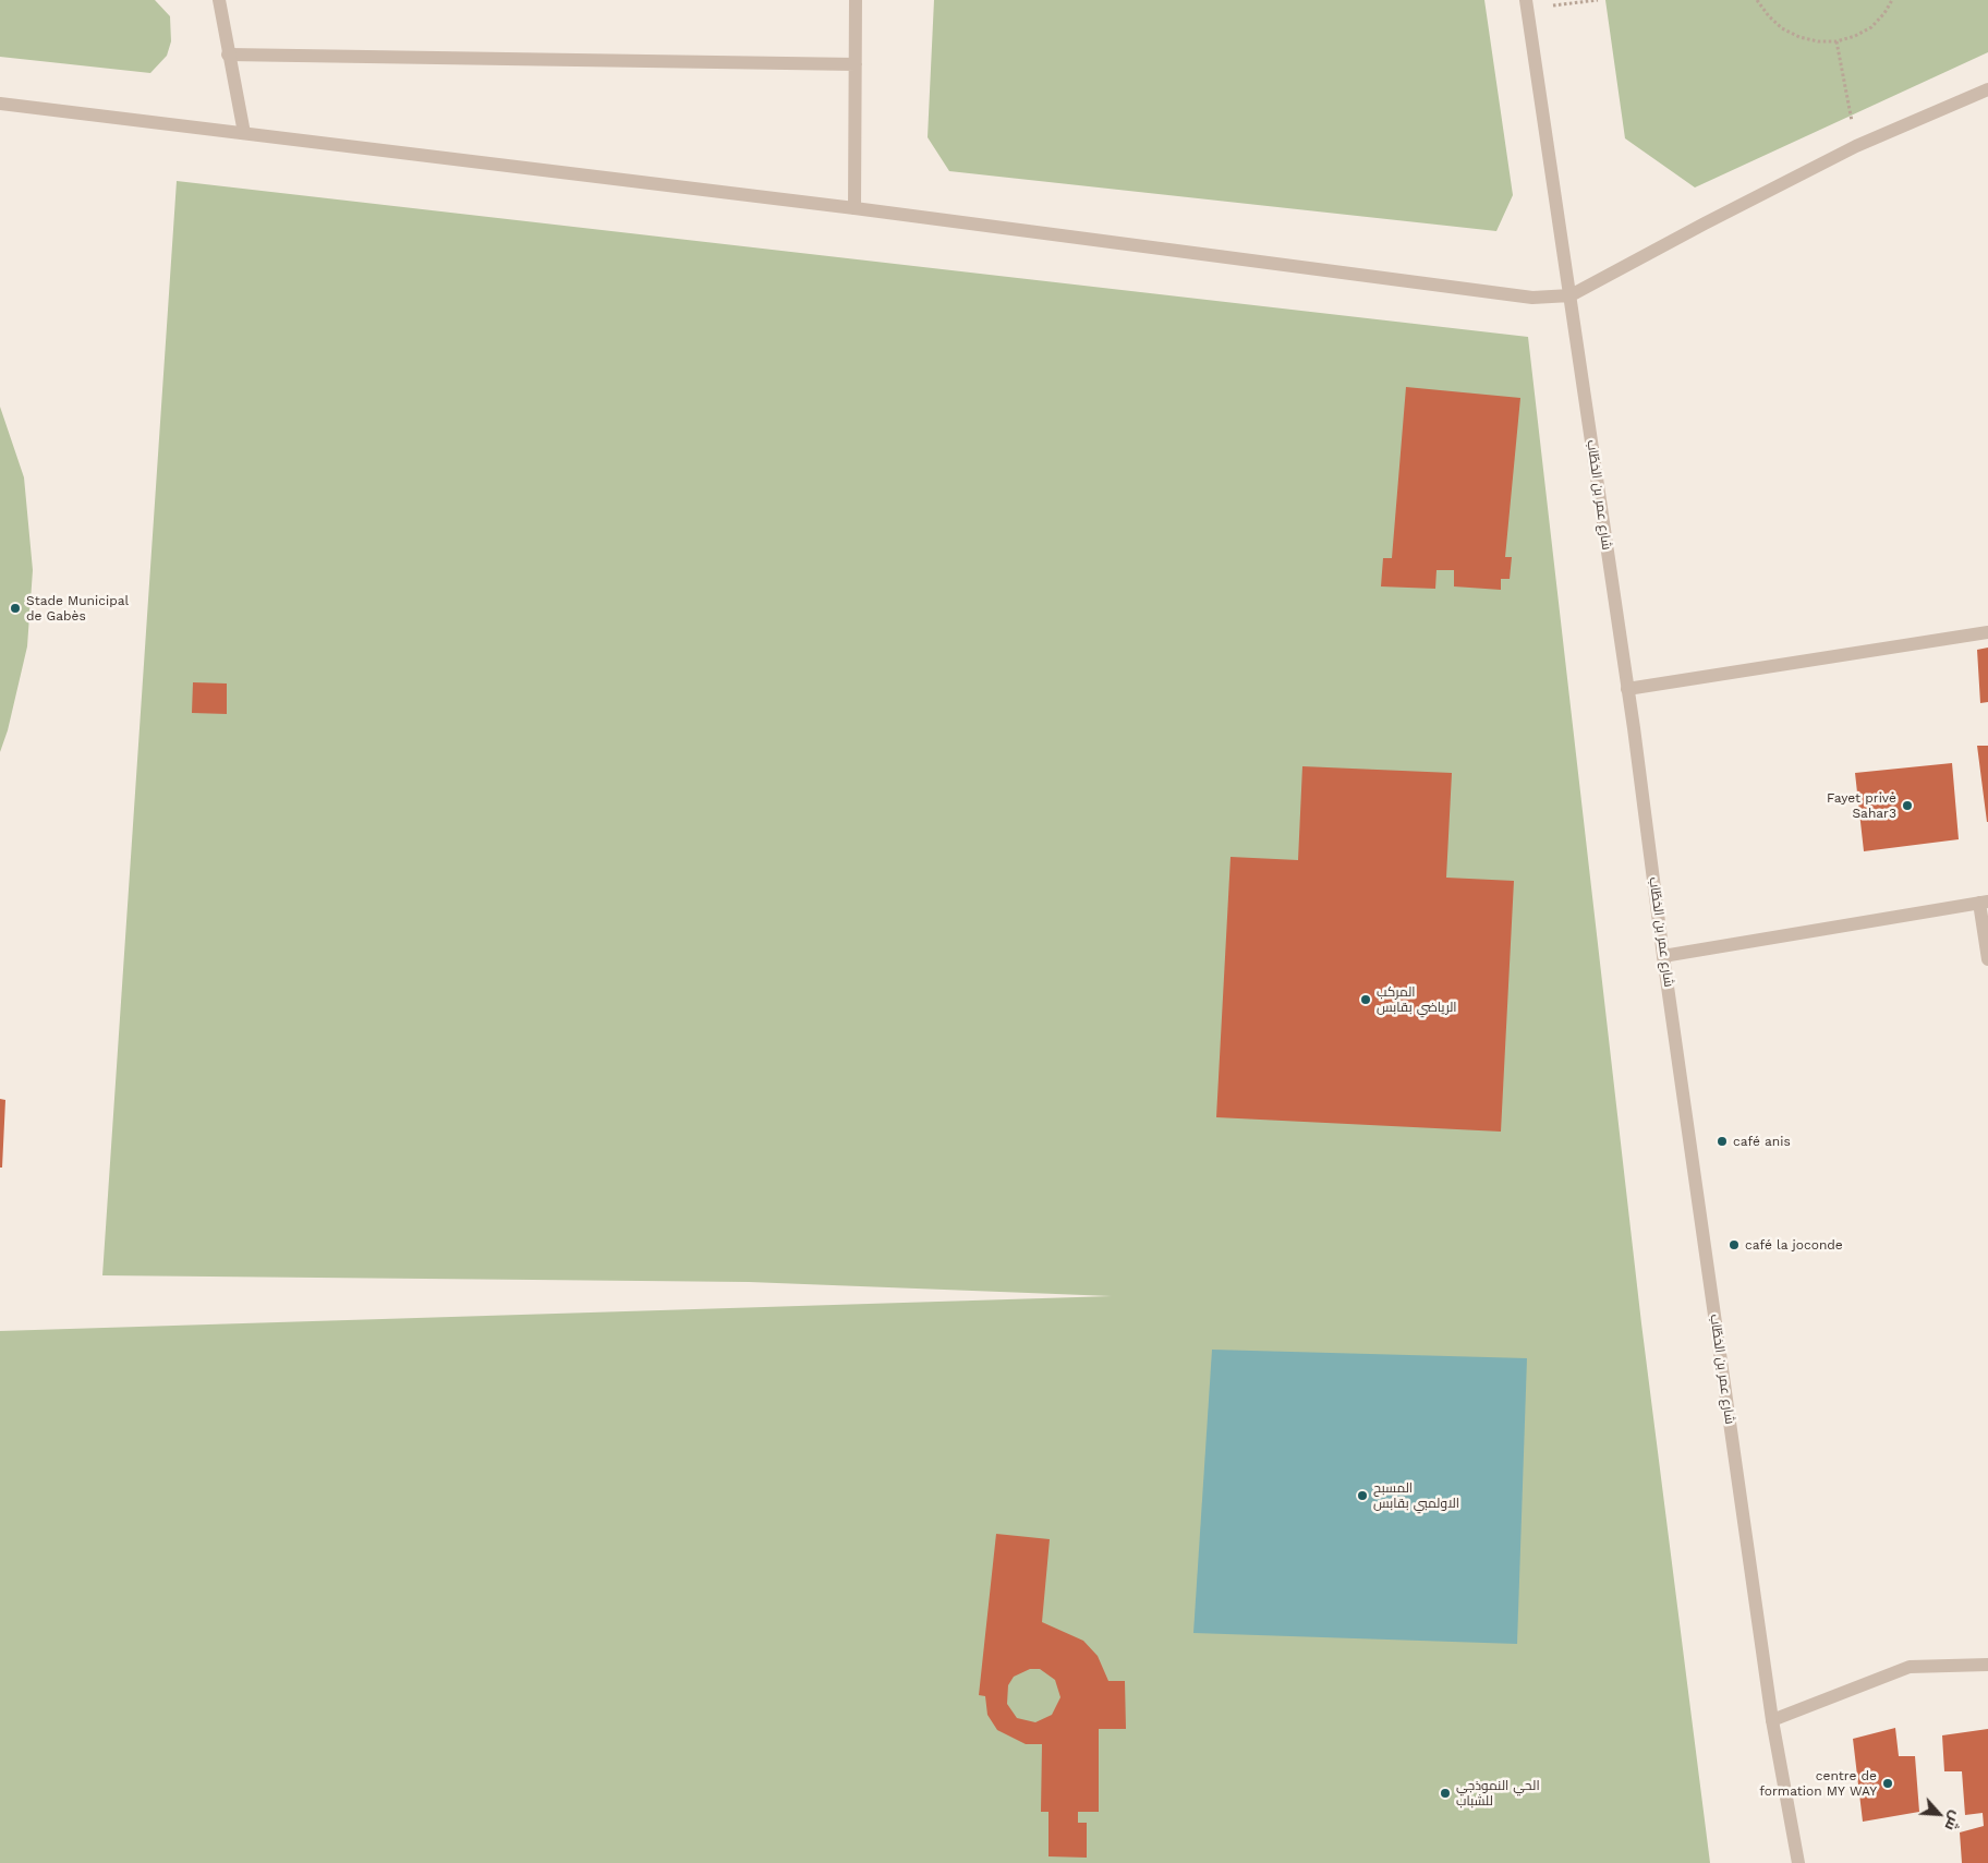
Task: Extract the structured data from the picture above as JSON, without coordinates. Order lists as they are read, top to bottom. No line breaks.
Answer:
{"streets":{"street":["شارع عمر بن الخطّاب"]},"places":["Stade Municipal de Gabès","Fayet privė Sahar3","المركب الرياضي بقابس","café anis","café la joconde","المسبح الاولمبي بقابس","centre de formation MY WAY","الحي النموذجي للشباب"],"north":"bottom right"}
